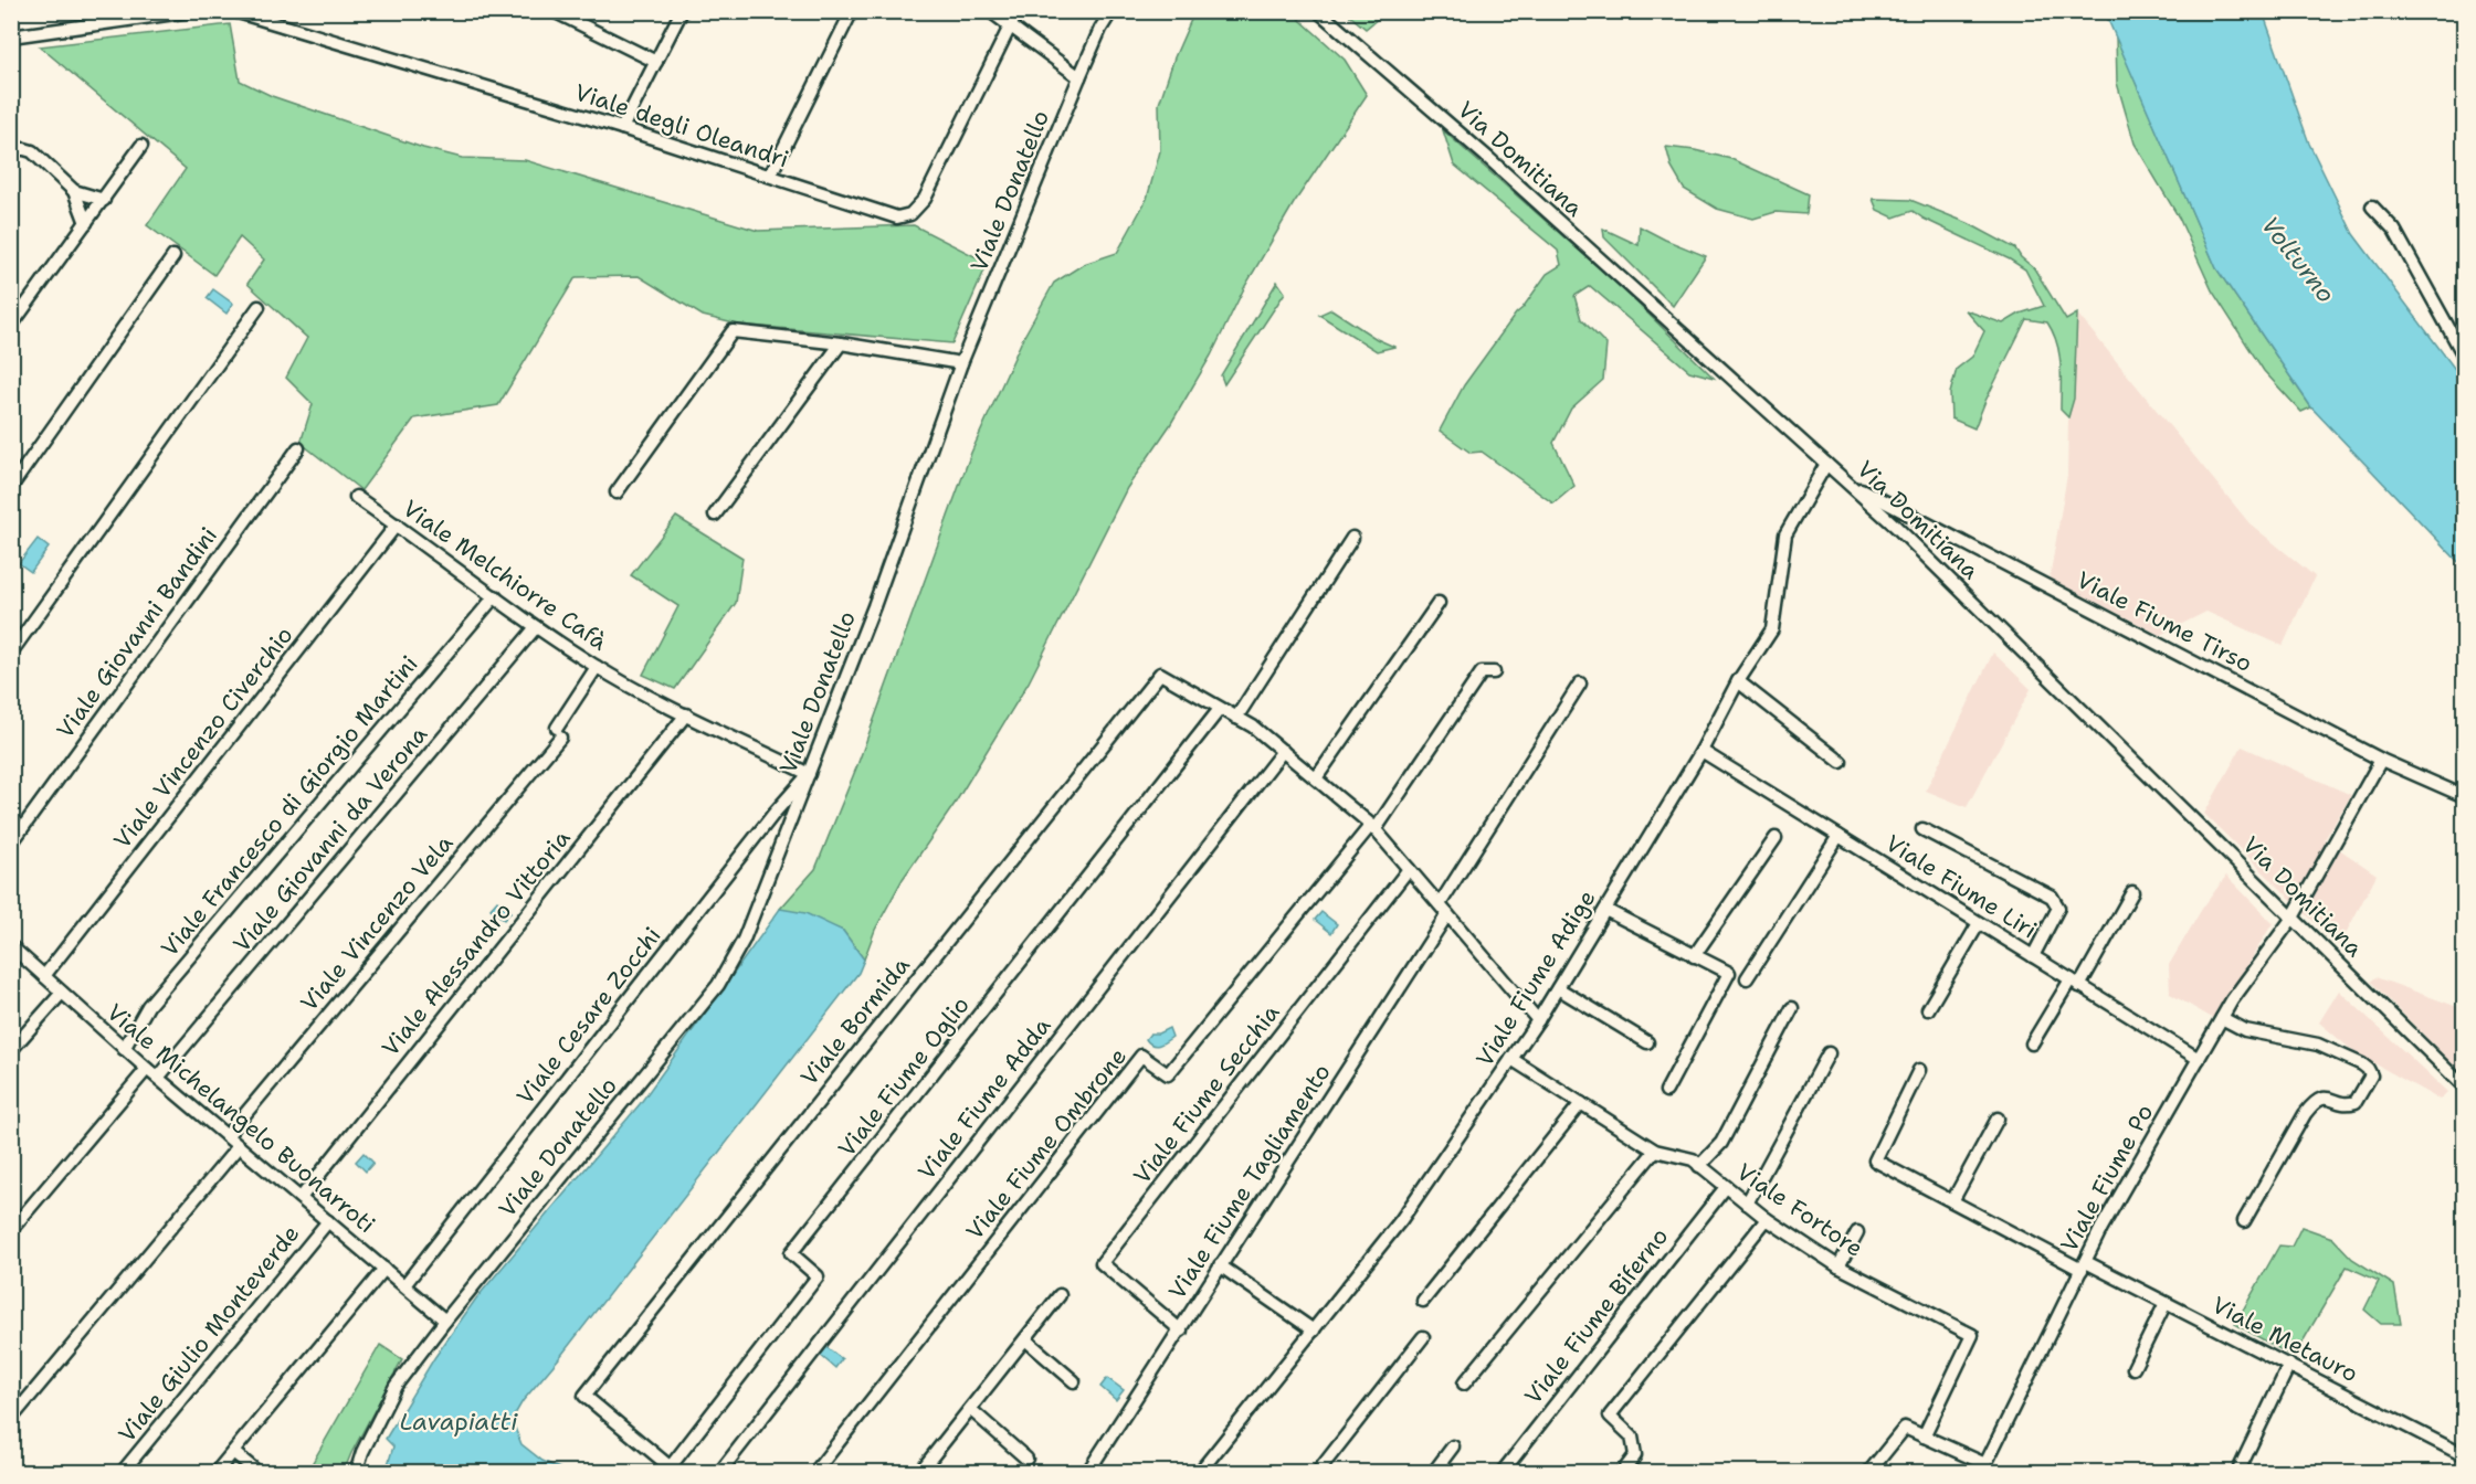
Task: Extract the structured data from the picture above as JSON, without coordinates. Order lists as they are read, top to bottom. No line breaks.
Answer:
{"streets":{"street":["Viale degli Oleandri","Via Domitiana","Viale Donatello","Viale Melchiorre Cafà","Viale Fiume Tirso","Viale Giovanni Bandini","Viale Vincenzo Civerchio","Viale Francesco di Giorgio Martini","Viale Giovanni da Verona","Viale Fiume Liri","Viale Vincenzo Vela","Viale Alessandro Vittoria","Viale Fiume Adige","Viale Cesare Zocchi","Viale Bormida","Viale Fiume Oglio","Viale Fiume Secchia","Viale Fiume Adda","Viale Michelangelo Buonarroti","Viale Fiume Ombrone","Viale Fiume Po","Viale Fiume Tagliamento","Viale Fortore","Viale Fiume Biferno","Viale Giulio Monteverde","Viale Metauro"]},"crossings":[["Via Domitiana","Viale Fiume Tirso"],["Via Domitiana","Viale Fiume Adige"],["Via Domitiana","Viale Fiume Po"],["Viale Donatello","Viale Melchiorre Cafà"],["Viale Donatello","Viale Cesare Zocchi"],["Viale Donatello","Viale Michelangelo Buonarroti"],["Viale Melchiorre Cafà","Viale Vincenzo Civerchio"],["Viale Melchiorre Cafà","Viale Francesco di Giorgio Martini"],["Viale Melchiorre Cafà","Viale Giovanni da Verona"],["Viale Melchiorre Cafà","Viale Vincenzo Vela"],["Viale Melchiorre Cafà","Viale Alessandro Vittoria"],["Viale Melchiorre Cafà","Viale Cesare Zocchi"],["Viale Fiume Tirso","Viale Fiume Po"],["Viale Vincenzo Civerchio","Viale Michelangelo Buonarroti"],["Viale Francesco di Giorgio Martini","Viale Michelangelo Buonarroti"],["Viale Giovanni da Verona","Viale Michelangelo Buonarroti"],["Viale Fiume Liri","Viale Fiume Adige"],["Viale Fiume Liri","Viale Fiume Po"],["Viale Vincenzo Vela","Viale Michelangelo Buonarroti"],["Viale Alessandro Vittoria","Viale Michelangelo Buonarroti"],["Viale Fiume Adige","Viale Fortore"],["Viale Cesare Zocchi","Viale Michelangelo Buonarroti"],["Viale Bormida","Viale Fiume Oglio"],["Viale Fiume Secchia","Viale Fiume Tagliamento"],["Viale Michelangelo Buonarroti","Viale Giulio Monteverde"],["Viale Fiume Po","Viale Metauro"],["Viale Fortore","Viale Fiume Biferno"]],"water":["Volturno","Lavapiatti"]}
